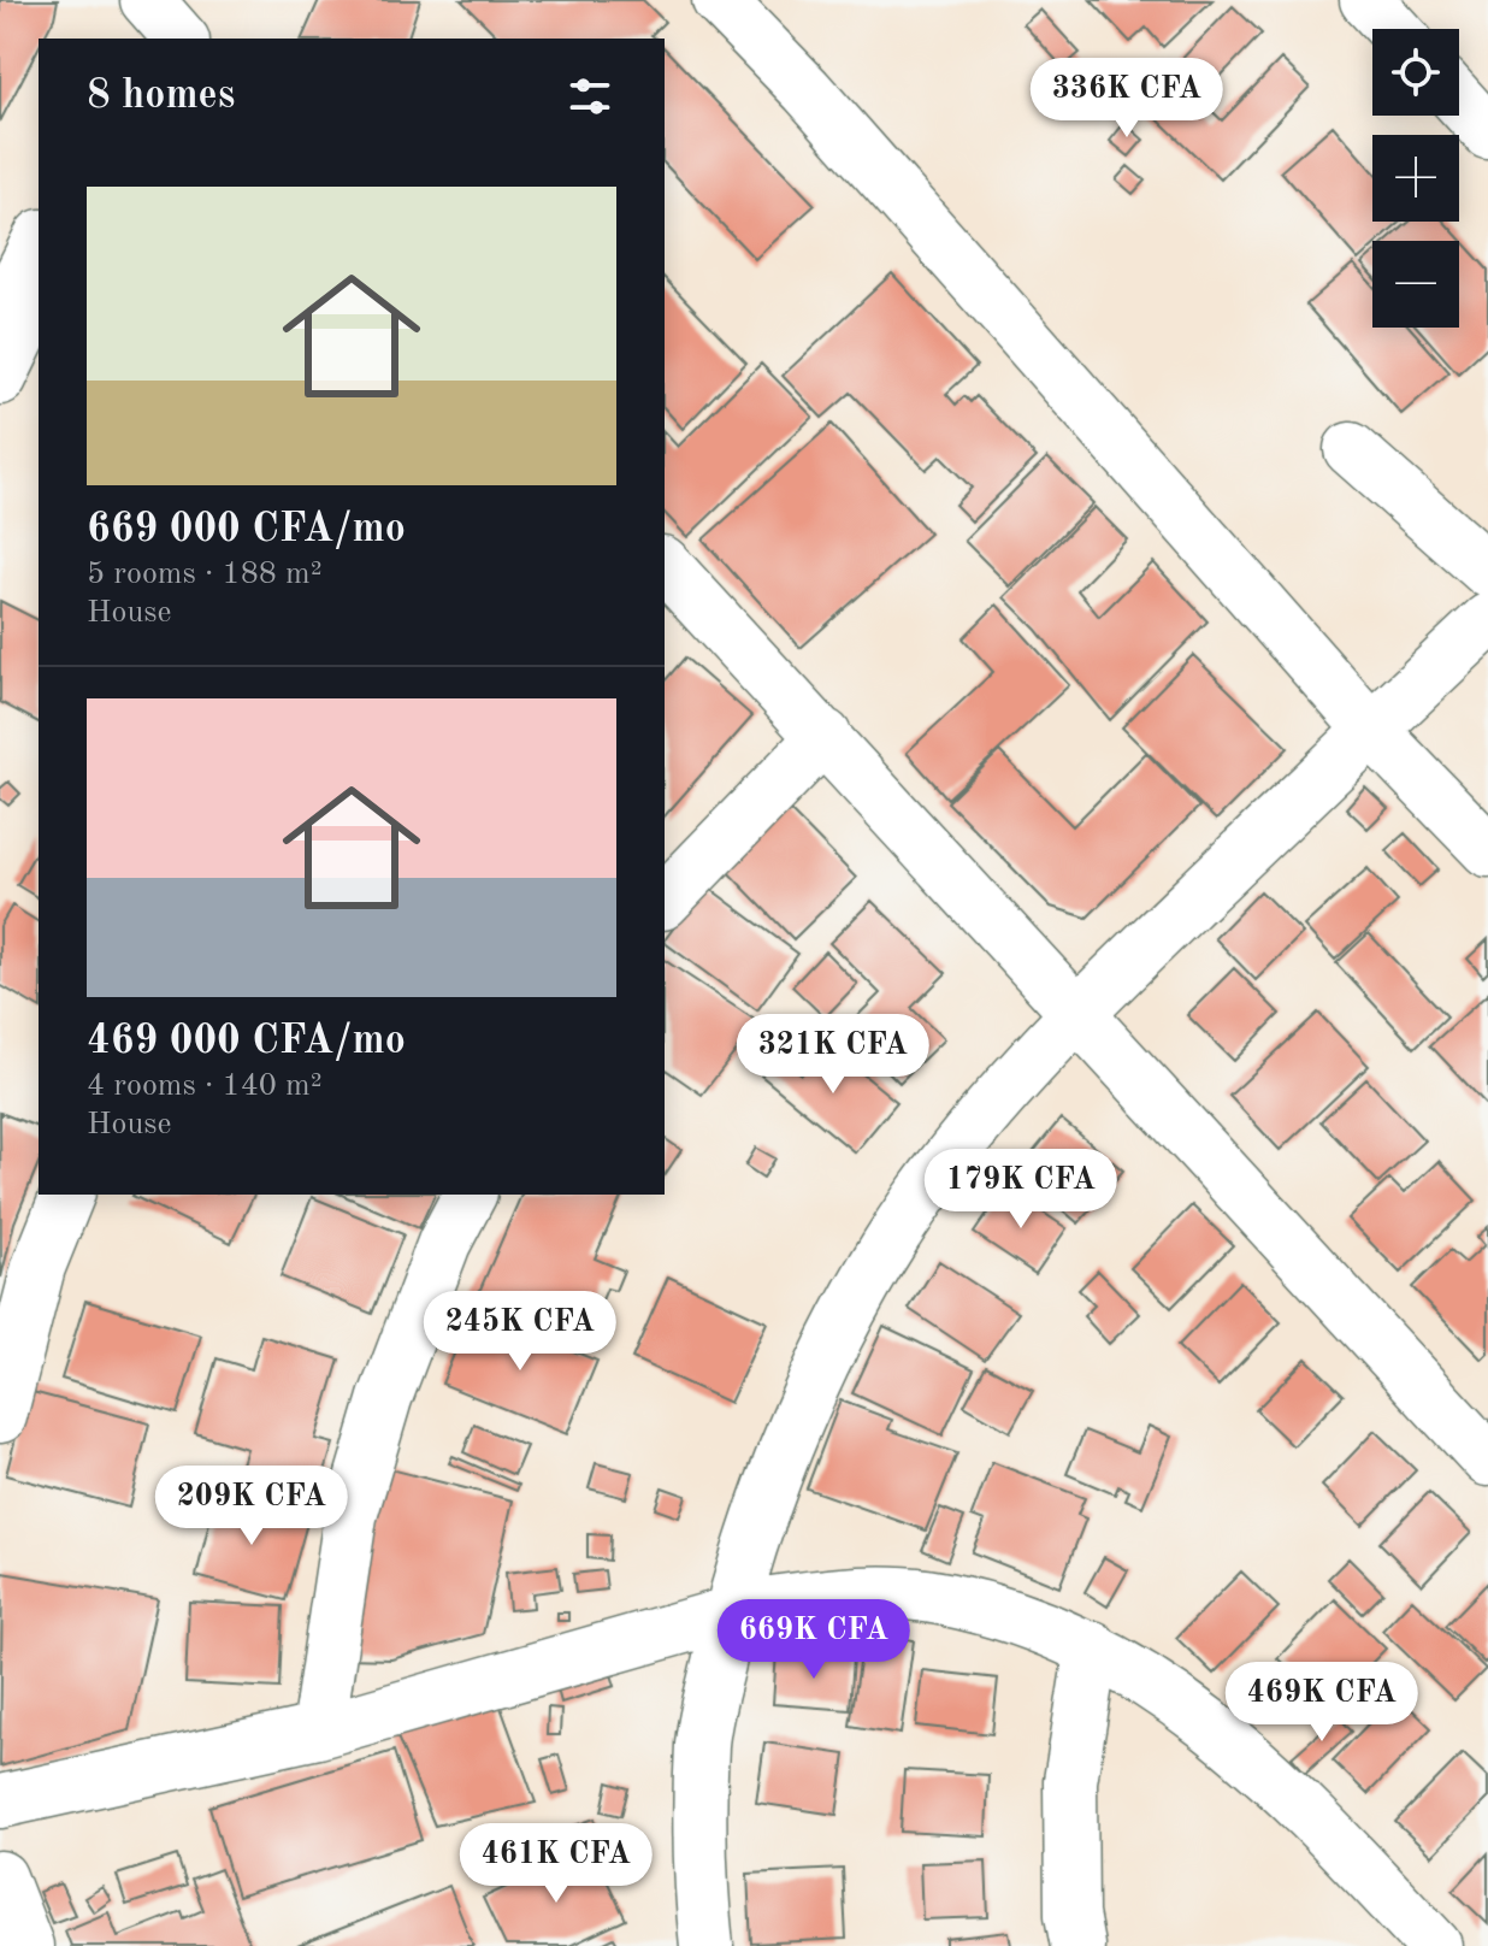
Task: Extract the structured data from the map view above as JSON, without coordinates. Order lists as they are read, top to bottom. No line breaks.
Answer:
{"page":{"map_buttons":["+","−"],"heading":"8 homes","price":["336K CFA","321K CFA","179K CFA","245K CFA","209K CFA","669K CFA","469K CFA","461K CFA"],"list":[{"name":"669 000 CFA/mo","note":"5 rooms · 188 m² · House"},{"name":"469 000 CFA/mo","note":"4 rooms · 140 m² · House"}]}}
